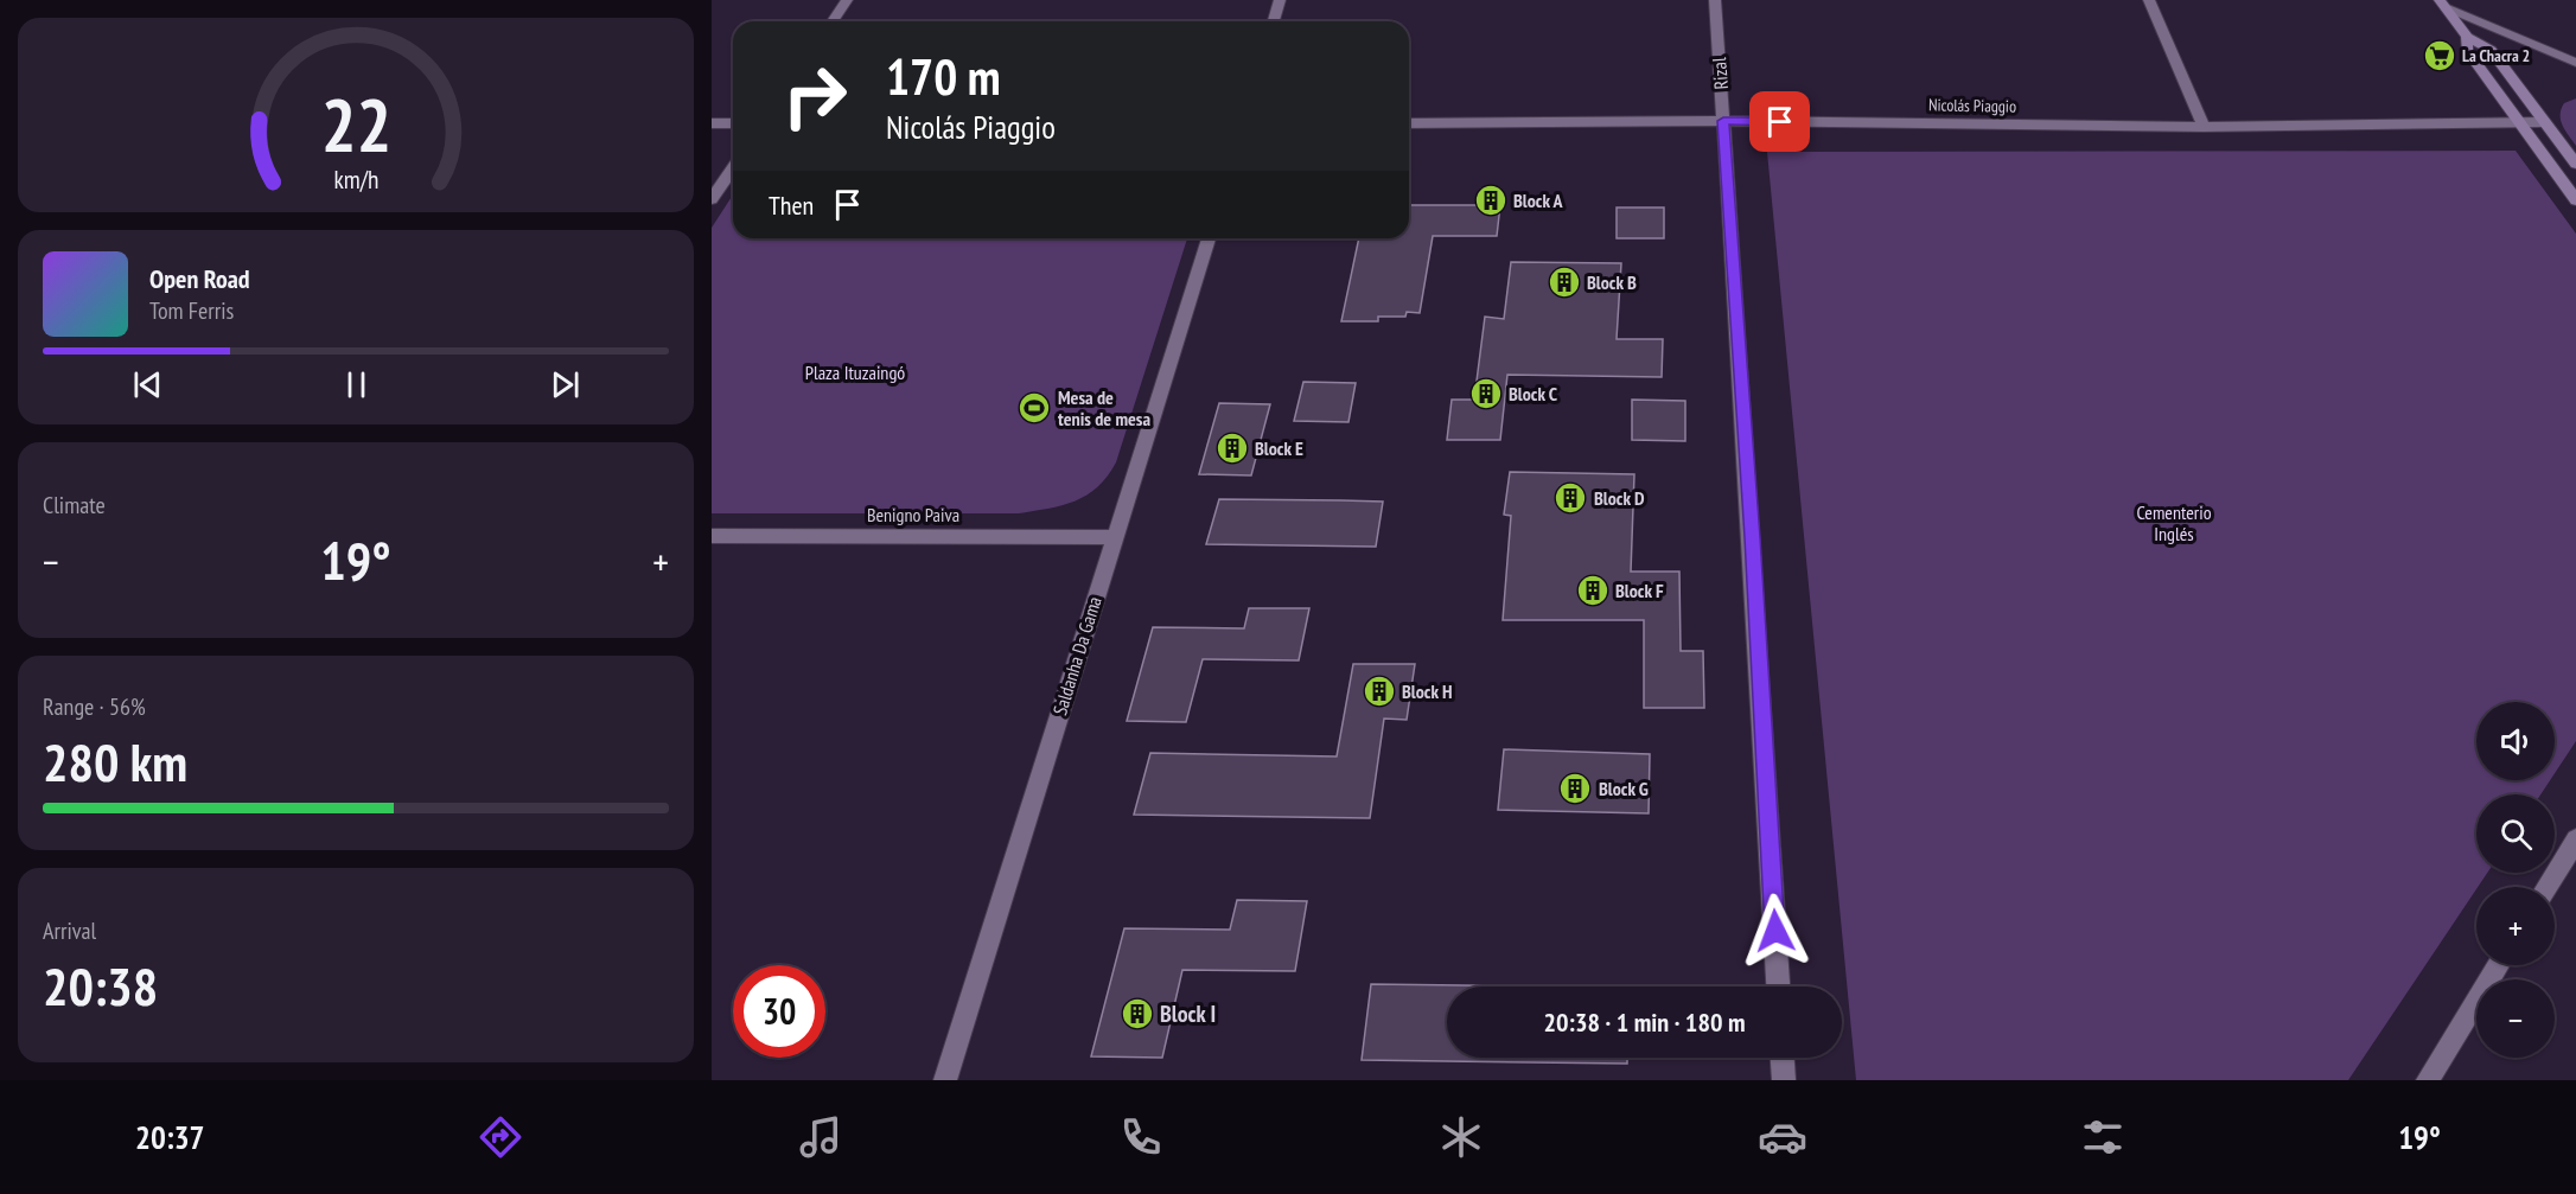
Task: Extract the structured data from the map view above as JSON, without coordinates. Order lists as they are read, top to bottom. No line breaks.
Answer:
{"streets":{"street":["Rizal","Nicolás Piaggio","Benigno Paiva","Saldanha Da Gama"]},"crossings":[["Rizal","Nicolás Piaggio"],["Benigno Paiva","Saldanha Da Gama"]],"parks":["Plaza Ituzaingó","Cementerio Inglés"],"places":{"supermarket":["La Chacra 2"],"building":["Block A","Block B","Block C","Block E","Block D","Block F","Block H","Block G","Block I"],"sports":["Mesa de tenis de mesa"]},"page":{"turn":["170 m","Nicolás Piaggio"],"then":"Then","song":["Open Road","Tom Ferris"],"tile":["Climate",["Range · 56%","280 km"],["Arrival","20:38"]],"heat":["−","19°","+"],"map_buttons":["+","−"],"limit":"30","trip":"20:38 · 1 min · 180 m","tabs":["20:37","19°"],"gauge":["22","km/h"]}}
